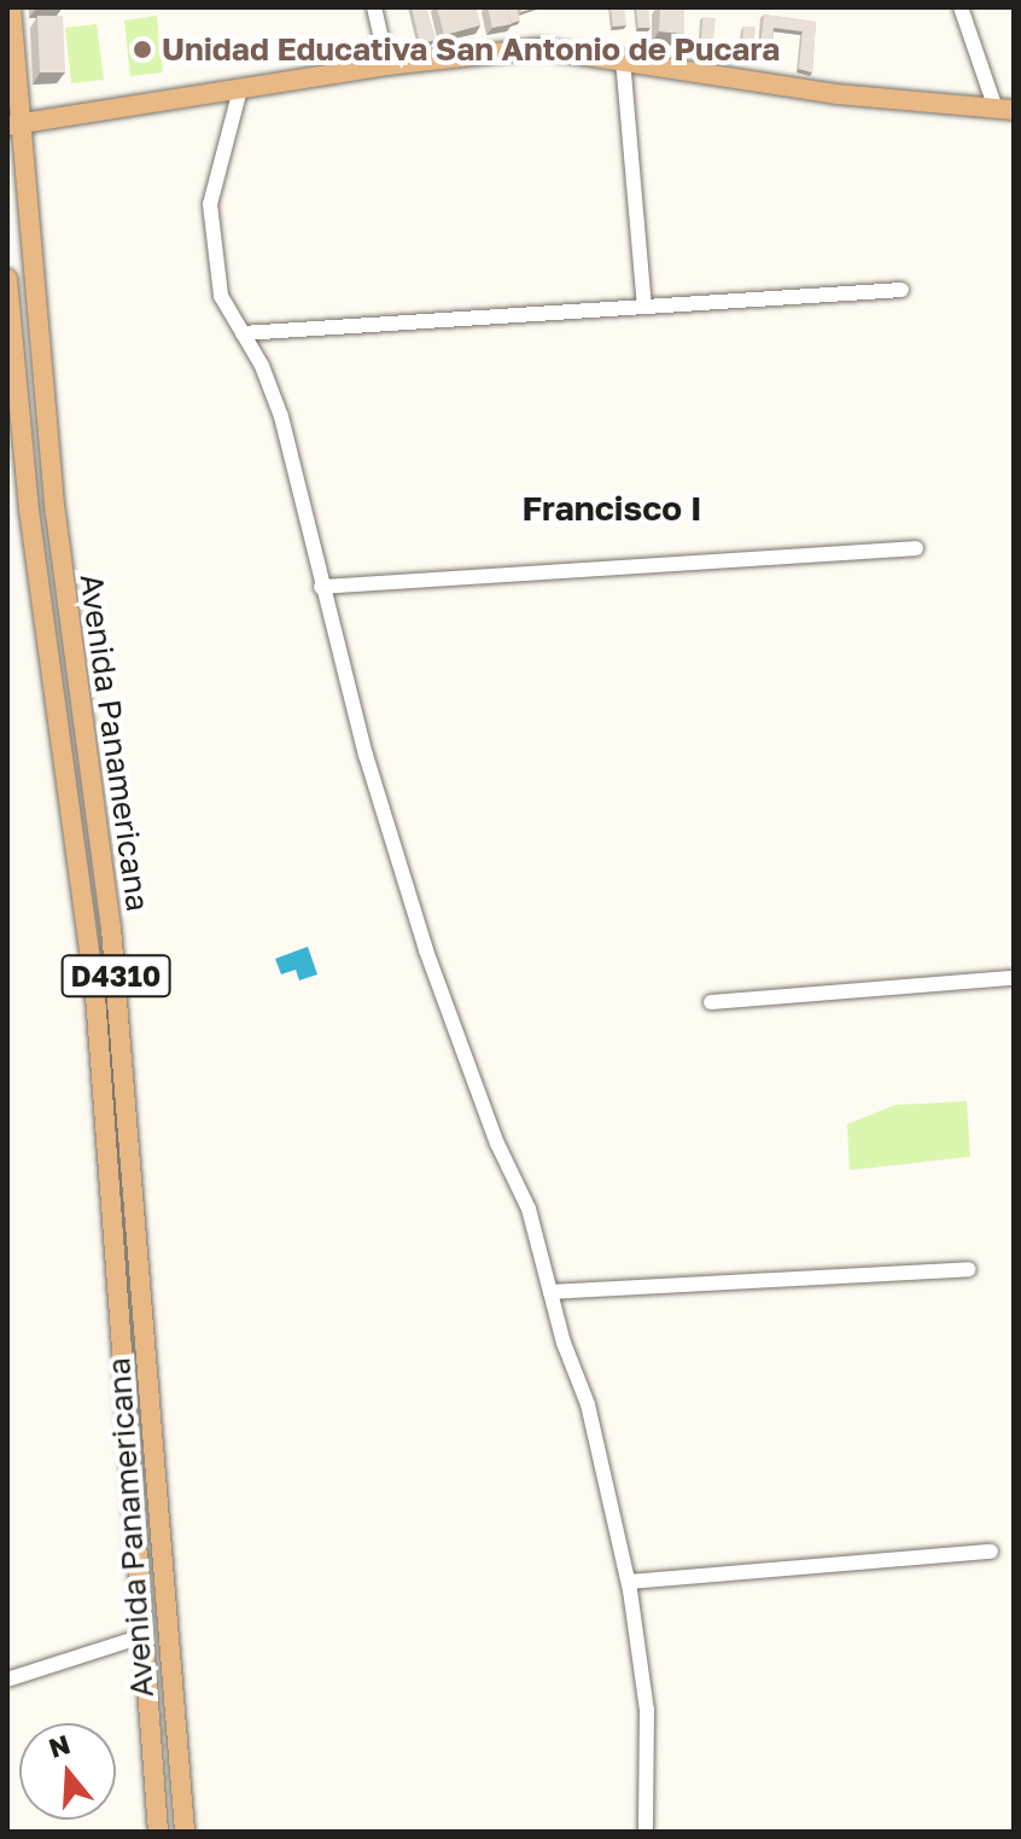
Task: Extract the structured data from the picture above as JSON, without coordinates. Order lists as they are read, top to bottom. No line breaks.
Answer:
{"streets":{"main road":["Avenida Panamericana","D4310"]},"districts":["Francisco I"],"places":["Unidad Educativa San Antonio de Pucara"],"north":"top"}
